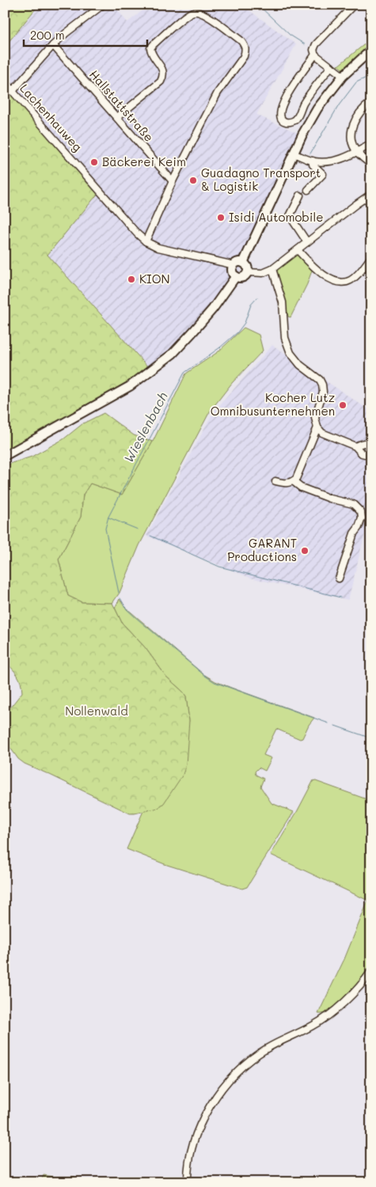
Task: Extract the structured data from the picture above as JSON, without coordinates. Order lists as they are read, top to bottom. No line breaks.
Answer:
{"streets":{"street":["Hallstattstraße","Lachenhauweg"]},"water":["Wieslenbach"],"parks":["Nollenwald"],"places":["Bäckerei Keim","Guadagno Transport & Logistik","Isidi Automobile","KION","Kocher Lutz Omnibusunternehmen","GARANT Productions"],"scale_bar":"200 m"}
